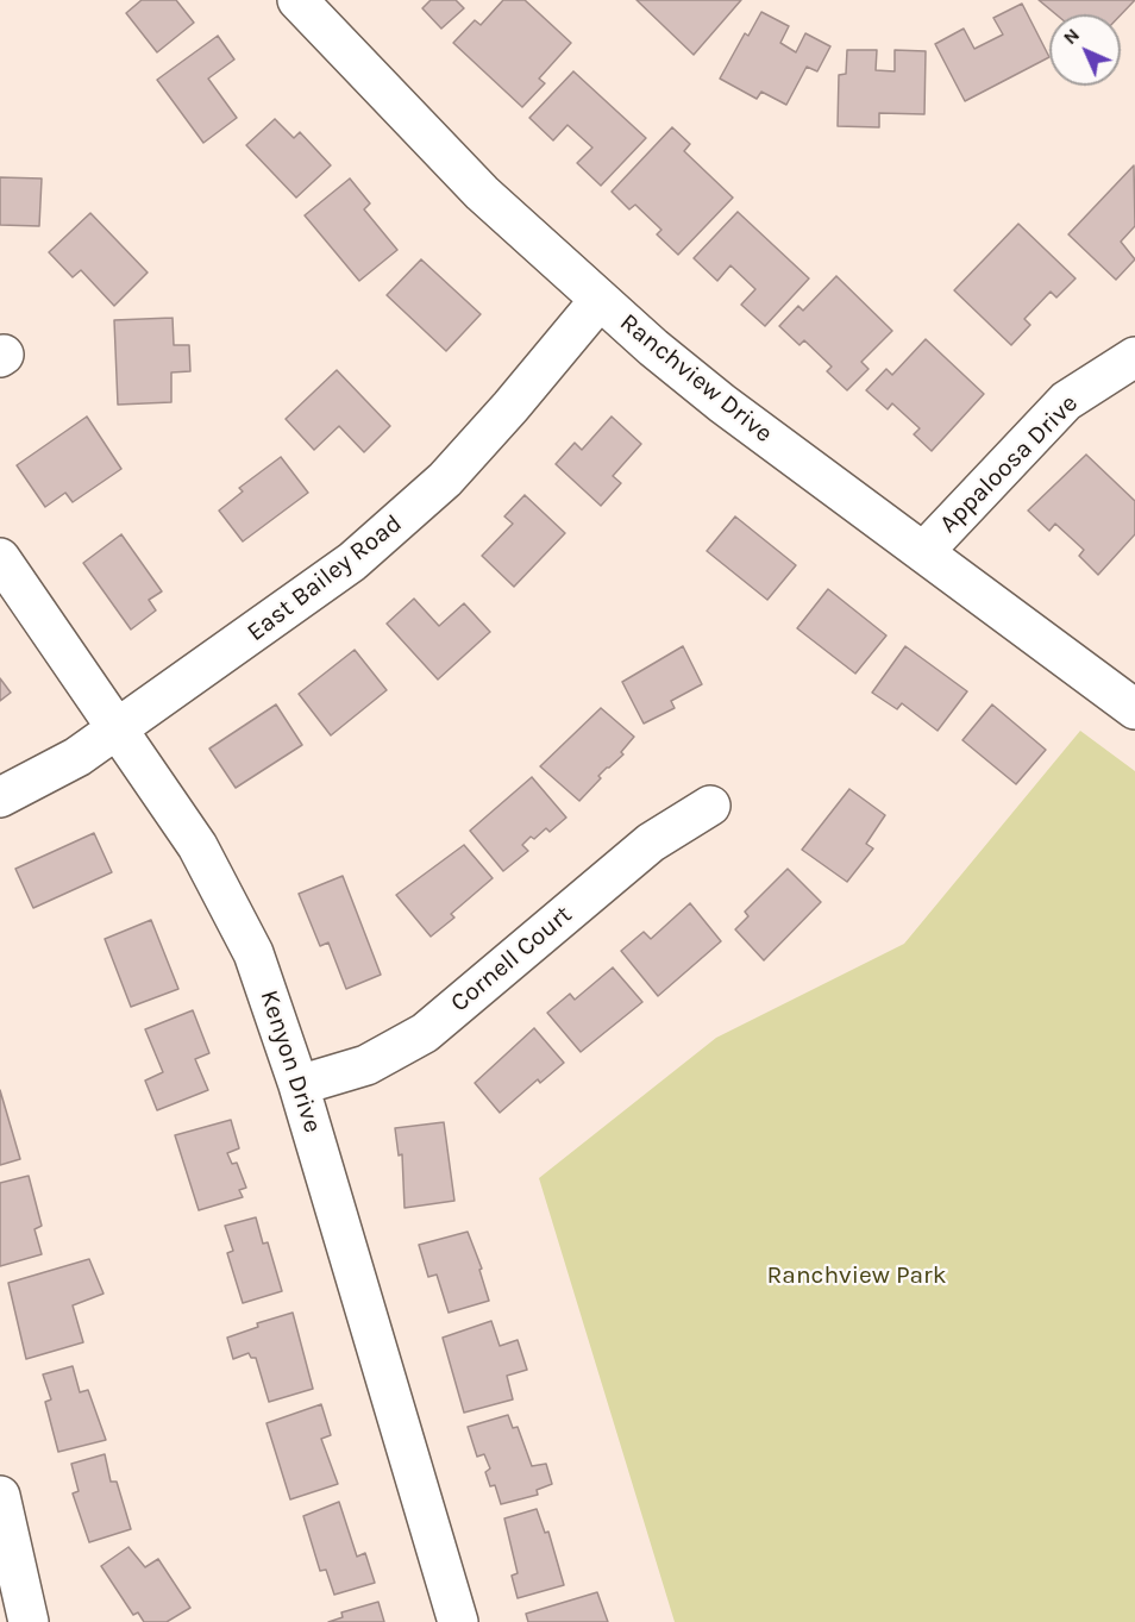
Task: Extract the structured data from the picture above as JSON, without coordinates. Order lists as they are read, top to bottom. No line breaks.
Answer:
{"streets":{"street":["Ranchview Drive","Appaloosa Drive","East Bailey Road","Cornell Court","Kenyon Drive"]},"crossings":[["Ranchview Drive","Appaloosa Drive"],["Ranchview Drive","East Bailey Road"],["East Bailey Road","Kenyon Drive"],["Cornell Court","Kenyon Drive"]],"parks":["Ranchview Park"],"north":"top left"}
